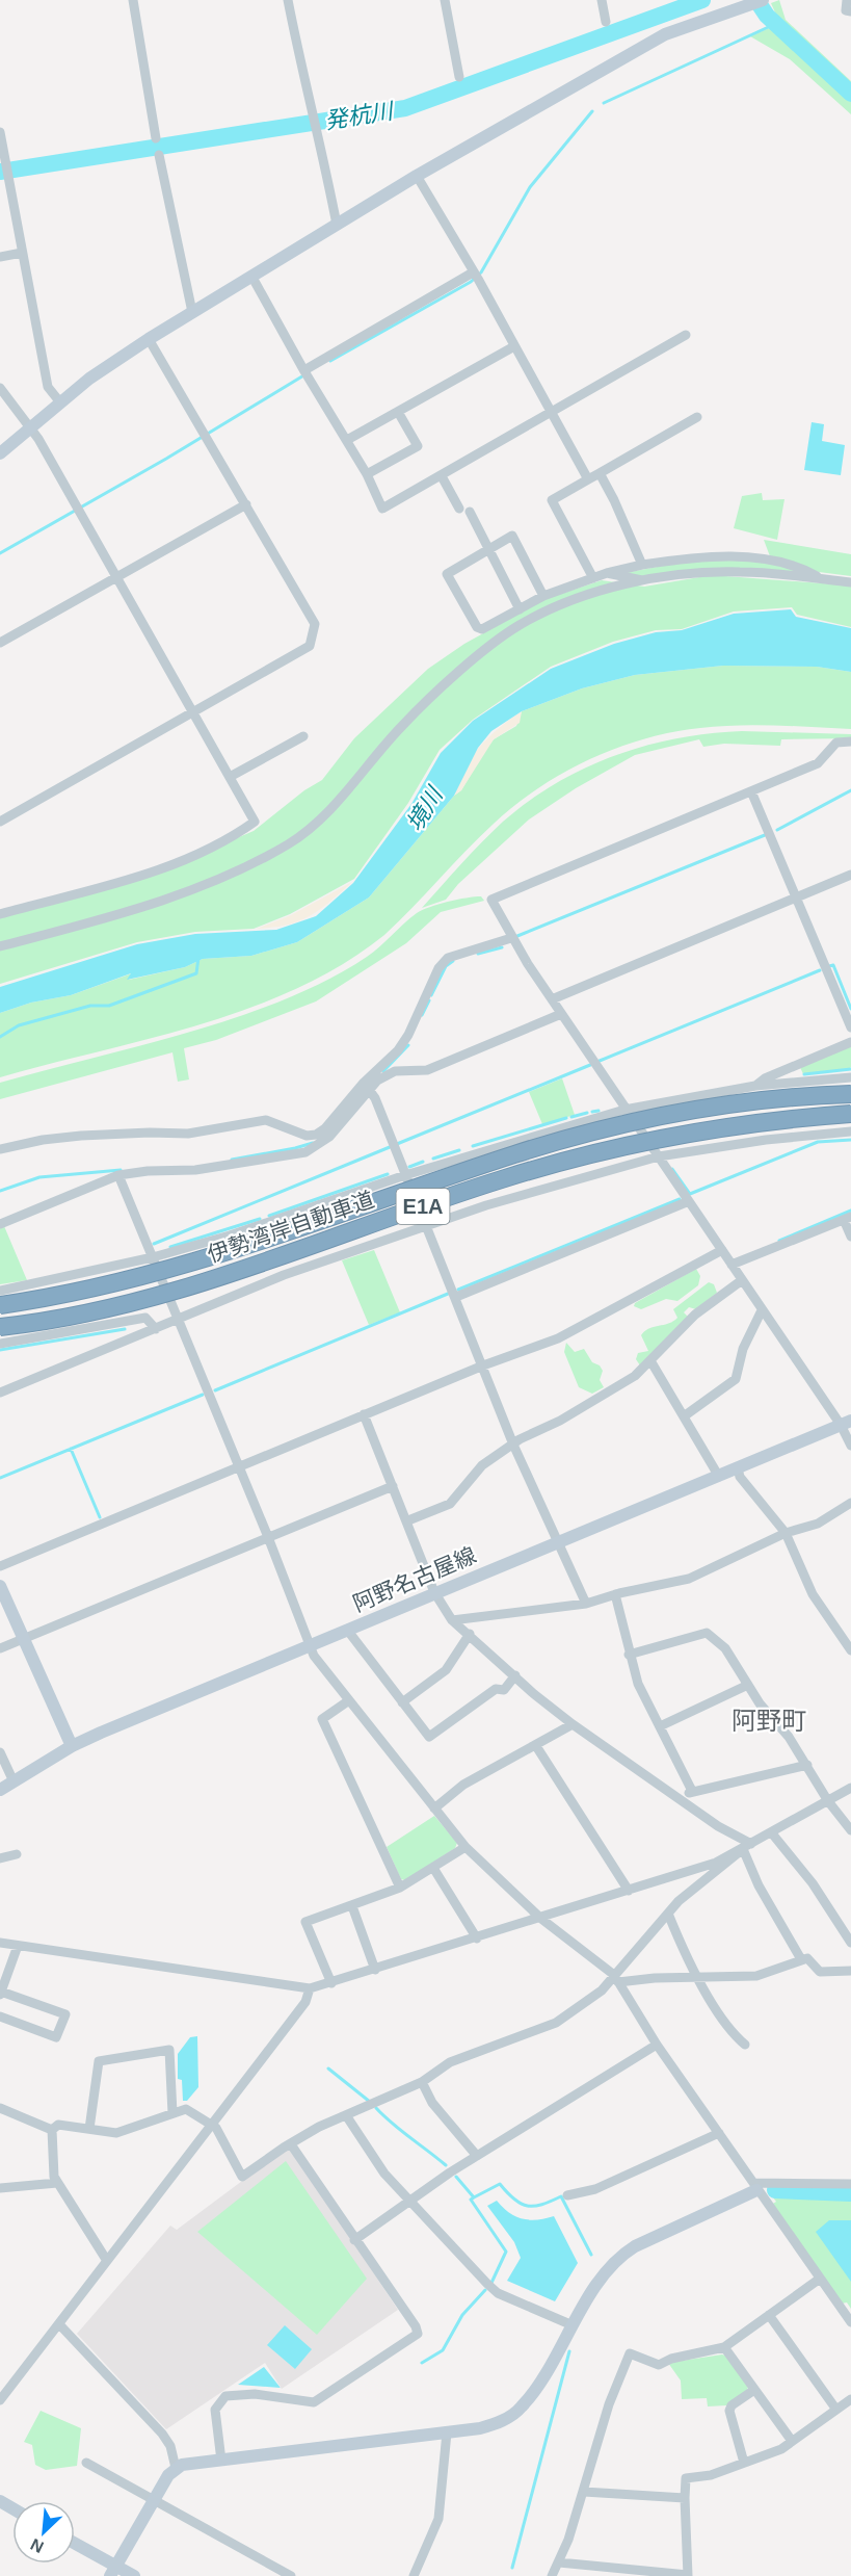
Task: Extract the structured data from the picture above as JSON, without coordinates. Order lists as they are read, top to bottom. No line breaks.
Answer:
{"streets":{"highway":["E1A","伊勢湾岸自動車道"],"street":["阿野名古屋線"]},"districts":["阿野町"],"water":["発杭川","境川"],"north":"bottom left"}
